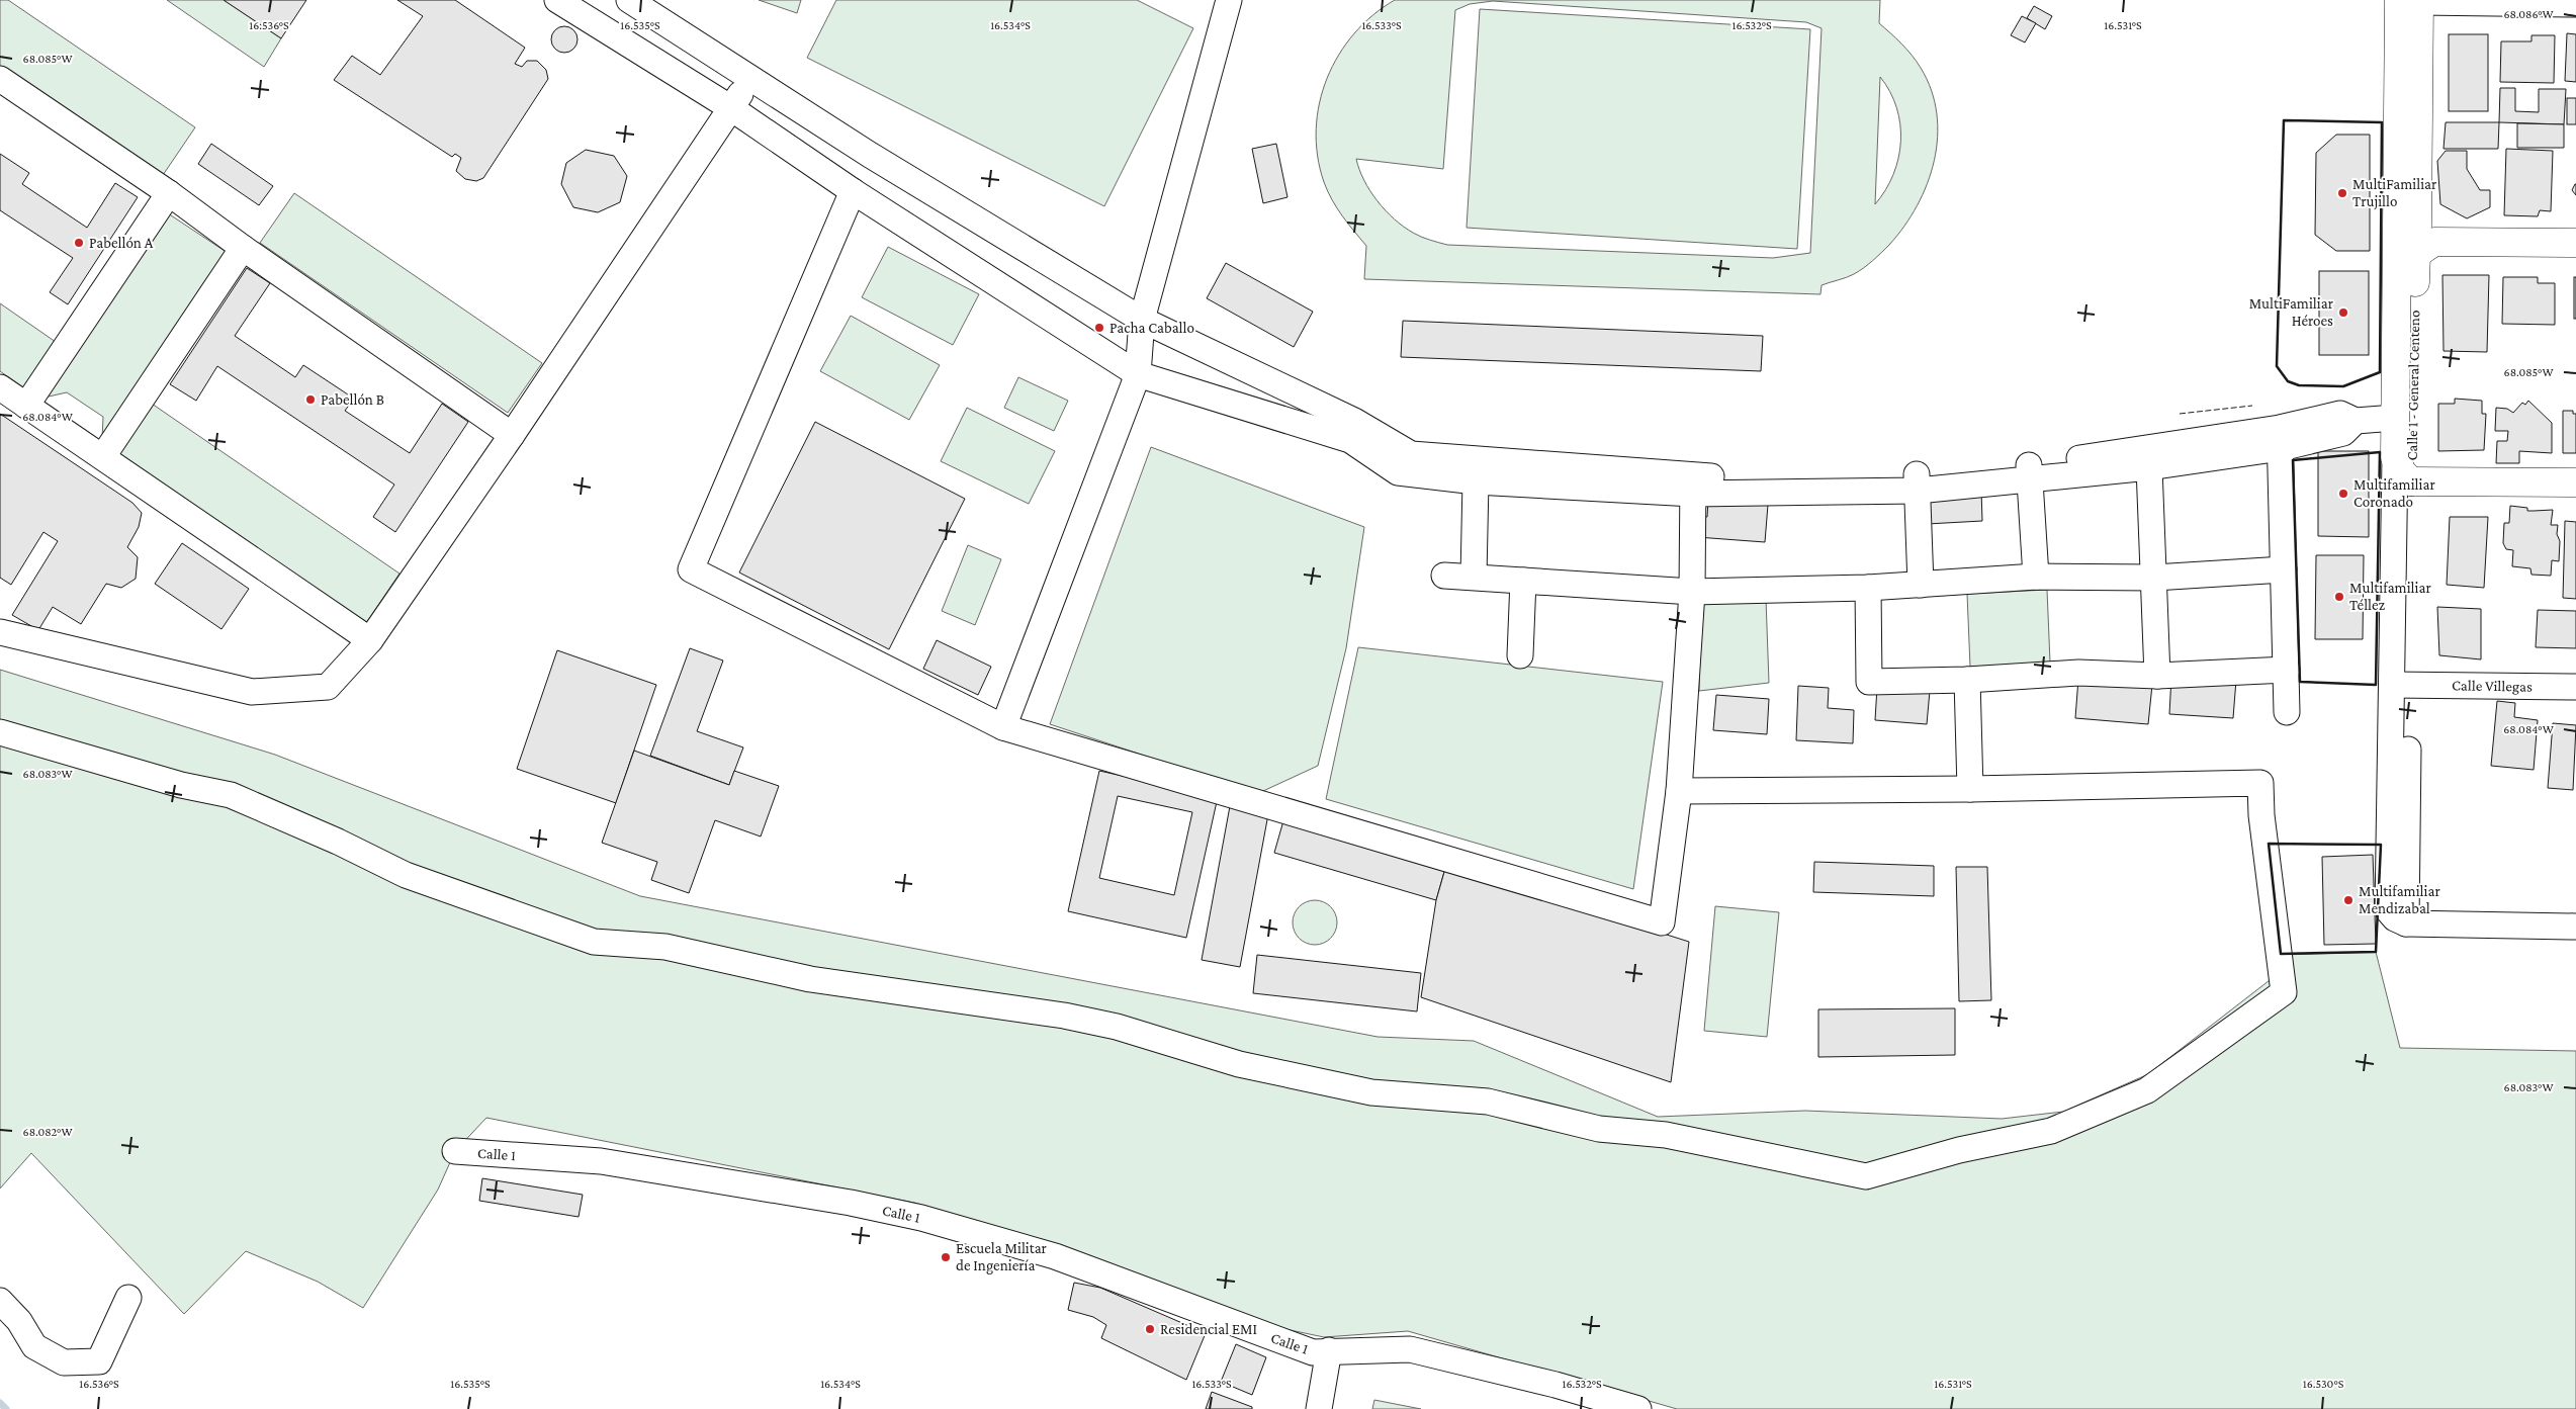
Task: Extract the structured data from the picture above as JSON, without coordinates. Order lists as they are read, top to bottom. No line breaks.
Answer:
{"streets":{"main road":["Calle 1 - General Centeno"],"street":["Calle Villegas","Calle 1"]},"crossings":[["Calle 1 - General Centeno","Calle Villegas"]],"places":["MultiFamiliar Trujillo","Pabellón A","MultiFamiliar Héroes","Pacha Caballo","Pabellón B","Multifamiliar Coronado","Multifamiliar Téllez","Multifamiliar Mendizabal","Escuela Militar de Ingeniería","Residencial EMI"],"coordinates":["68.086°W","16.536°S","16.535°S","16.534°S","16.533°S","16.532°S","16.531°S","68.085°W","68.084°W","68.083°W","68.082°W","16.530°S"]}
